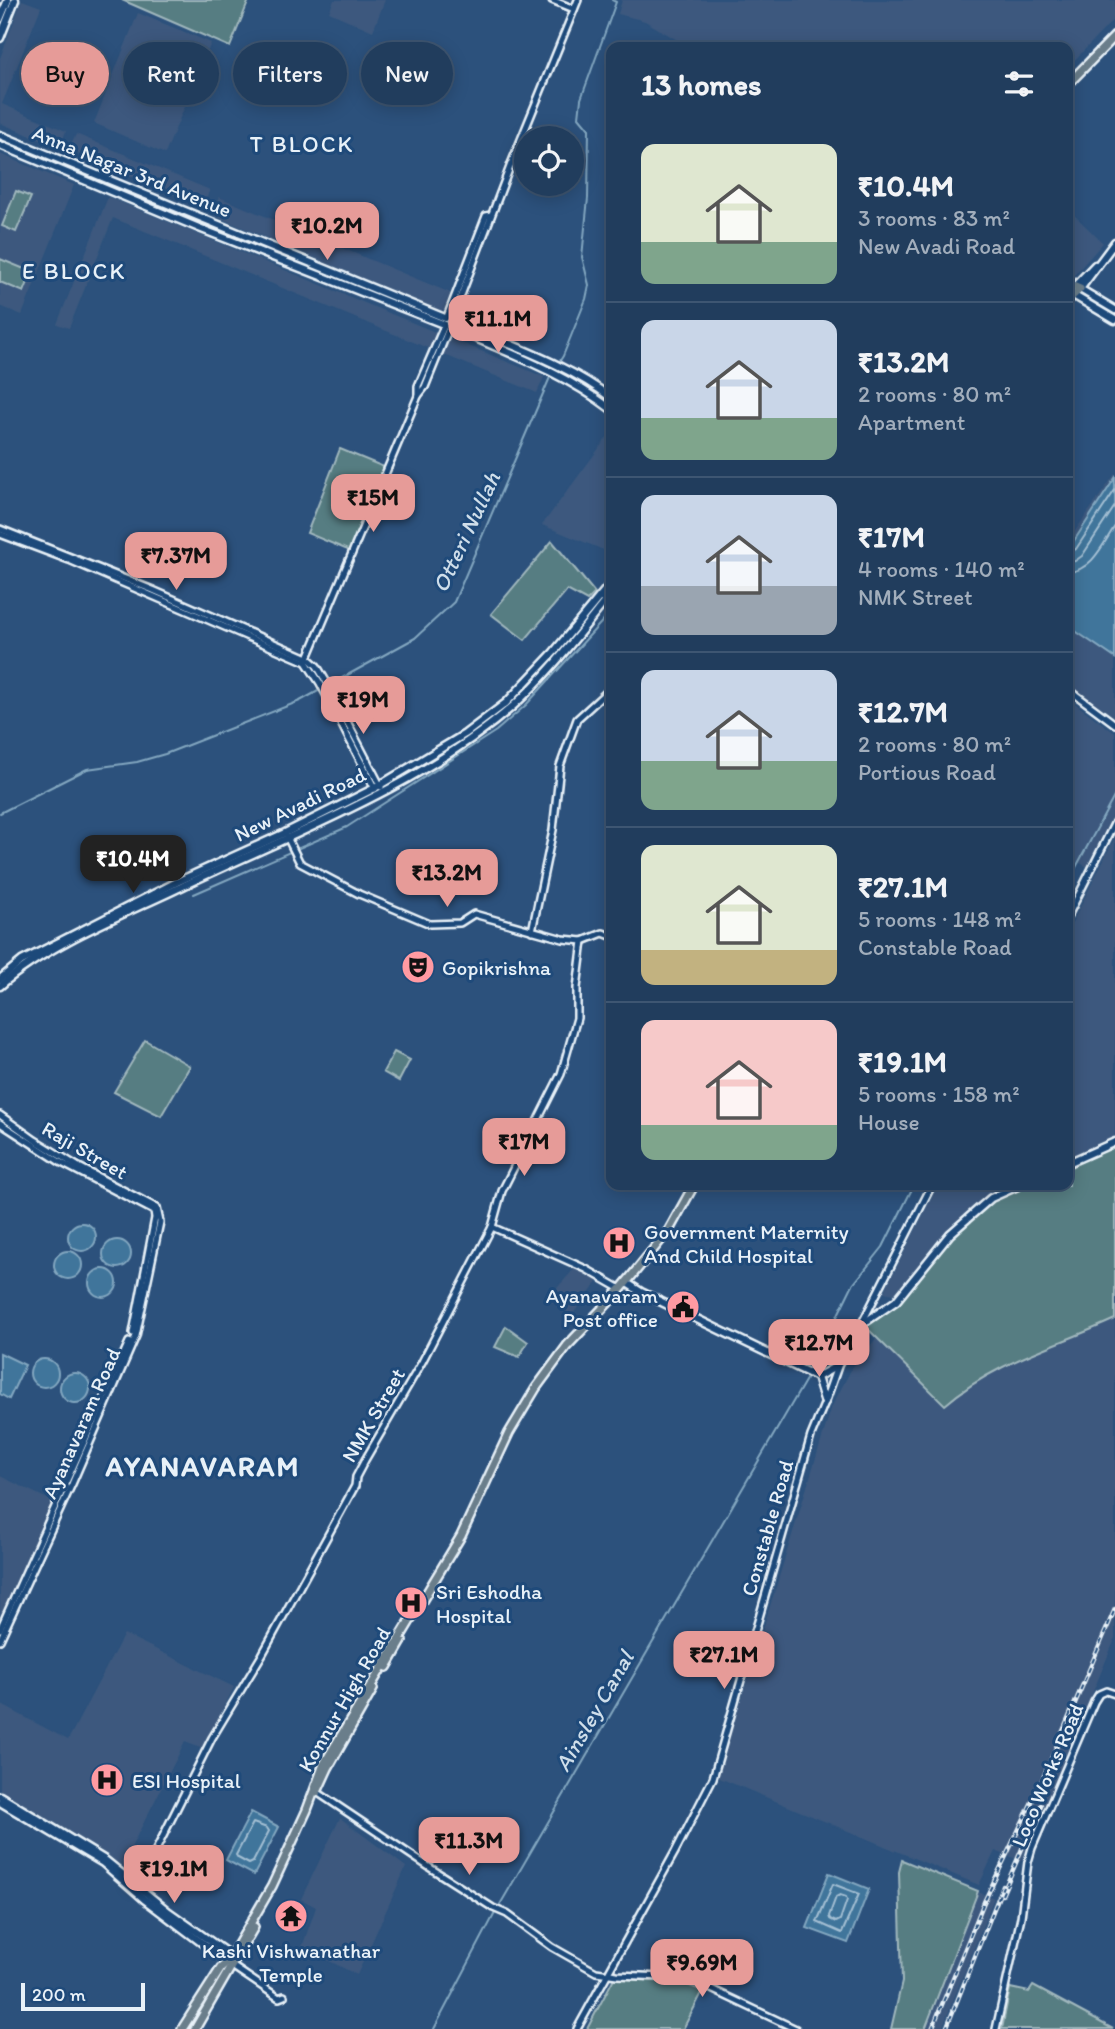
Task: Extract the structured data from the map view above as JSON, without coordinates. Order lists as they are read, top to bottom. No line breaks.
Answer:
{"streets":{"main road":["Anna Nagar 3rd Avenue","New Avadi Road","Constable Road","Konnur High Road"],"street":["Raji Street","NMK Street","Ayanavaram Road","Loco Works Road"]},"crossings":[["Raji Street","Ayanavaram Road"]],"districts":["T BLOCK","E BLOCK","AYANAVARAM"],"water":["Otteri Nullah","Ainsley Canal"],"places":{"theatre":["Gopikrishna"],"hospital":["Government Maternity And Child Hospital","Sri Eshodha Hospital","ESI Hospital"],"public building":["Ayanavaram Post office"],"temple":["Kashi Vishwanathar Temple"]},"scale_bar":"200 m","page":{"chip":["Buy","Rent","Filters","New"],"heading":"13 homes","list":[{"name":"₹10.4M","note":"3 rooms · 83 m² · New Avadi Road"},{"name":"₹13.2M","note":"2 rooms · 80 m² · Apartment"},{"name":"₹17M","note":"4 rooms · 140 m² · NMK Street"},{"name":"₹12.7M","note":"2 rooms · 80 m² · Portious Road"},{"name":"₹27.1M","note":"5 rooms · 148 m² · Constable Road"},{"name":"₹19.1M","note":"5 rooms · 158 m² · House"}],"price":["₹10.2M","₹11.1M","₹15M","₹7.37M","₹19M","₹10.4M","₹13.2M","₹17M","₹12.7M","₹27.1M","₹11.3M","₹19.1M","₹9.69M"],"scale":"200 m"}}
